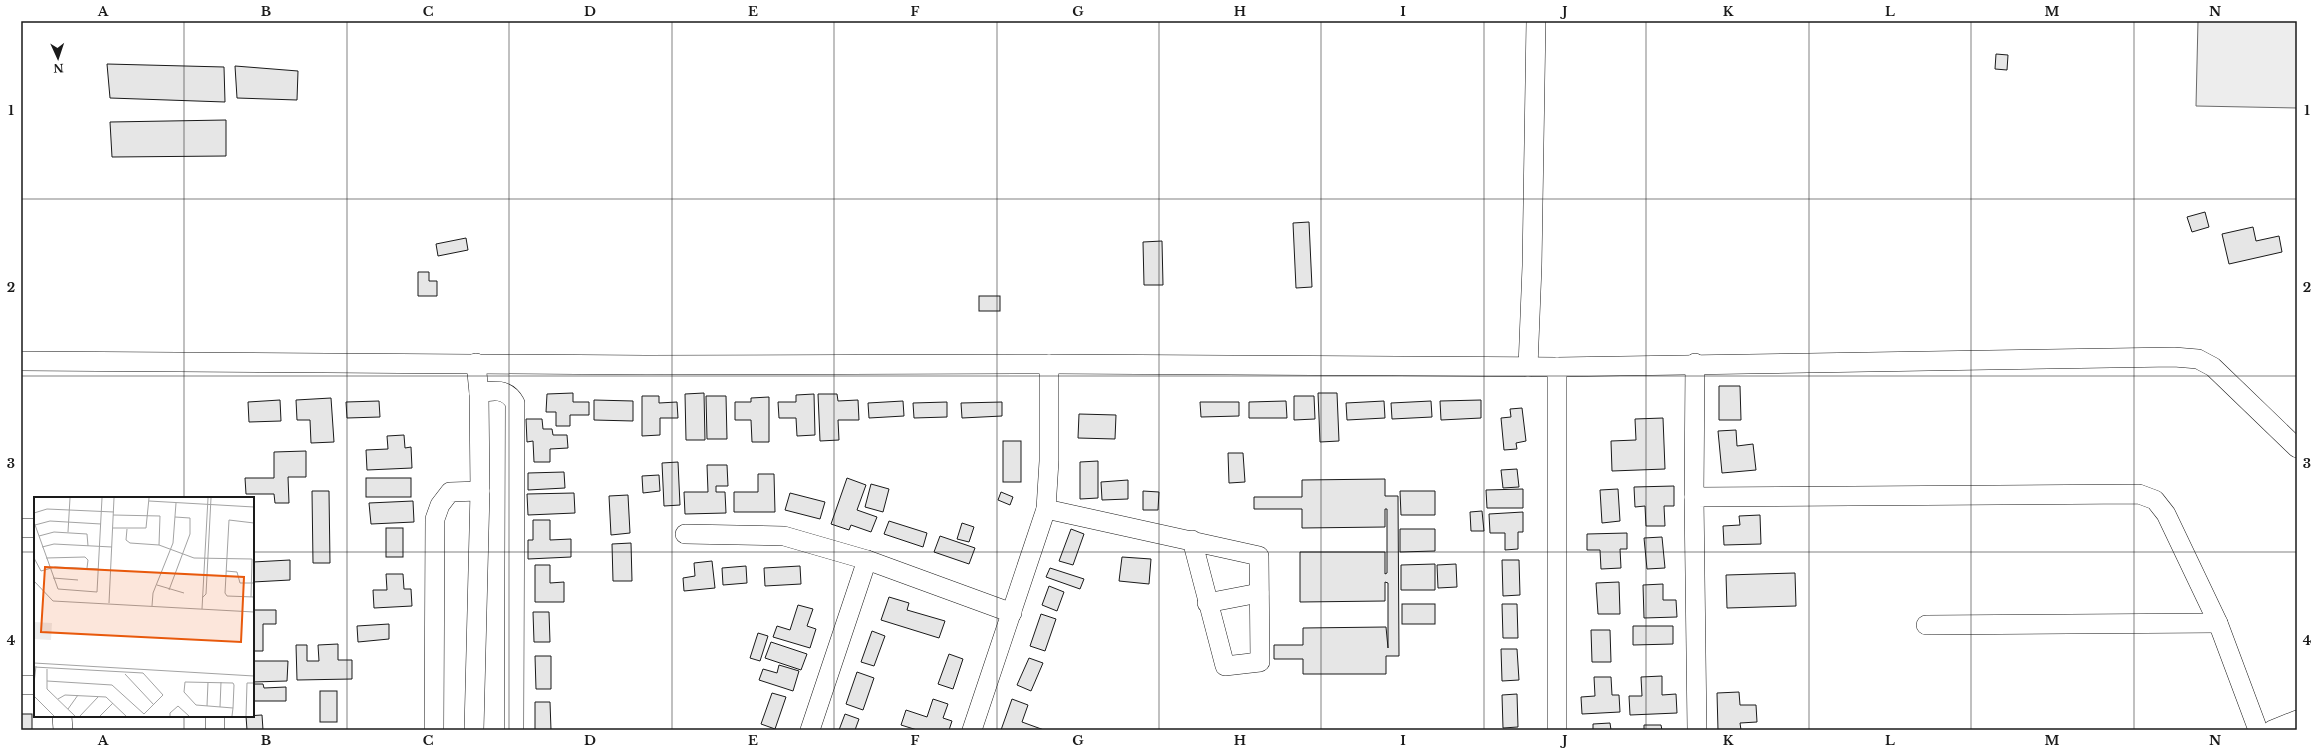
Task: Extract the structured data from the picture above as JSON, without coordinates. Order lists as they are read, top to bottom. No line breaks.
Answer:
{"north":"bottom","grid":{"columns":["A","B","C","D","E","F","G","H","I","J","K","L","M","N"],"rows":["1","2","3","4"]}}
